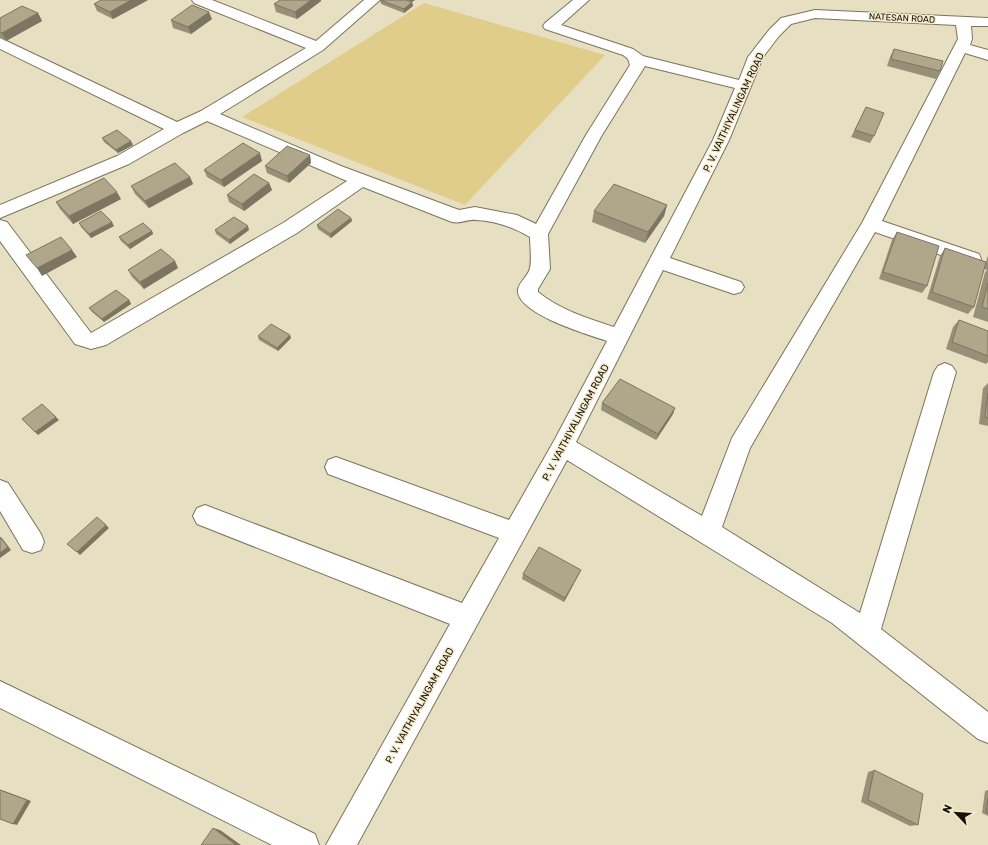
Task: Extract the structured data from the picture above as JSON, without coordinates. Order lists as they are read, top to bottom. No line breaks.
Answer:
{"streets":{"street":["NATESAN ROAD","P. V. VAITHIYALINGAM ROAD"]},"crossings":[["NATESAN ROAD","P. V. VAITHIYALINGAM ROAD"]],"north":"top left"}
